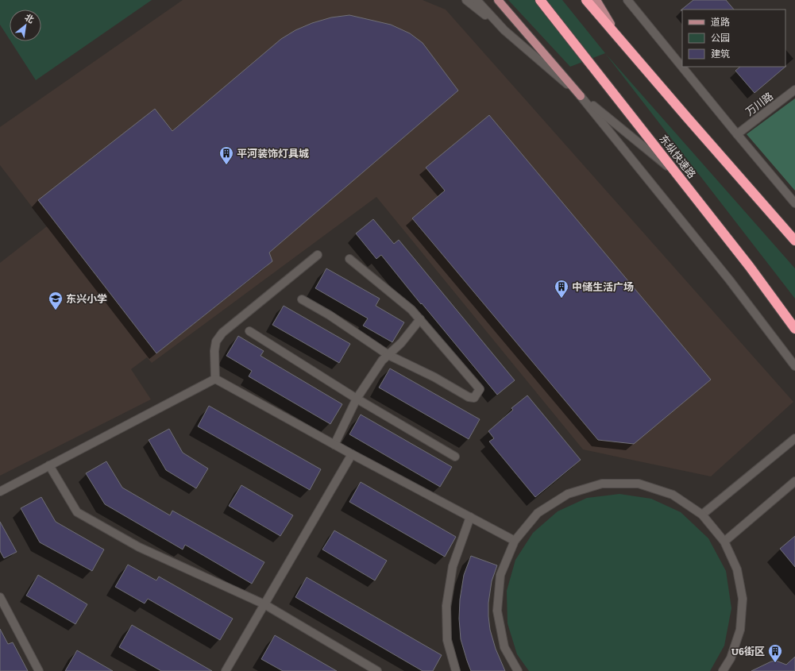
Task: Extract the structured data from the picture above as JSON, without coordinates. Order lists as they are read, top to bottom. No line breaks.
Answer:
{"streets":{"highway":["东纵快速路"],"street":["万川路"]},"places":{"building":["平河装饰灯具城","中储生活广场","U6街区"],"school or university":["东兴小学"]},"legend":["道路","公园","建筑"],"north":"top right"}
